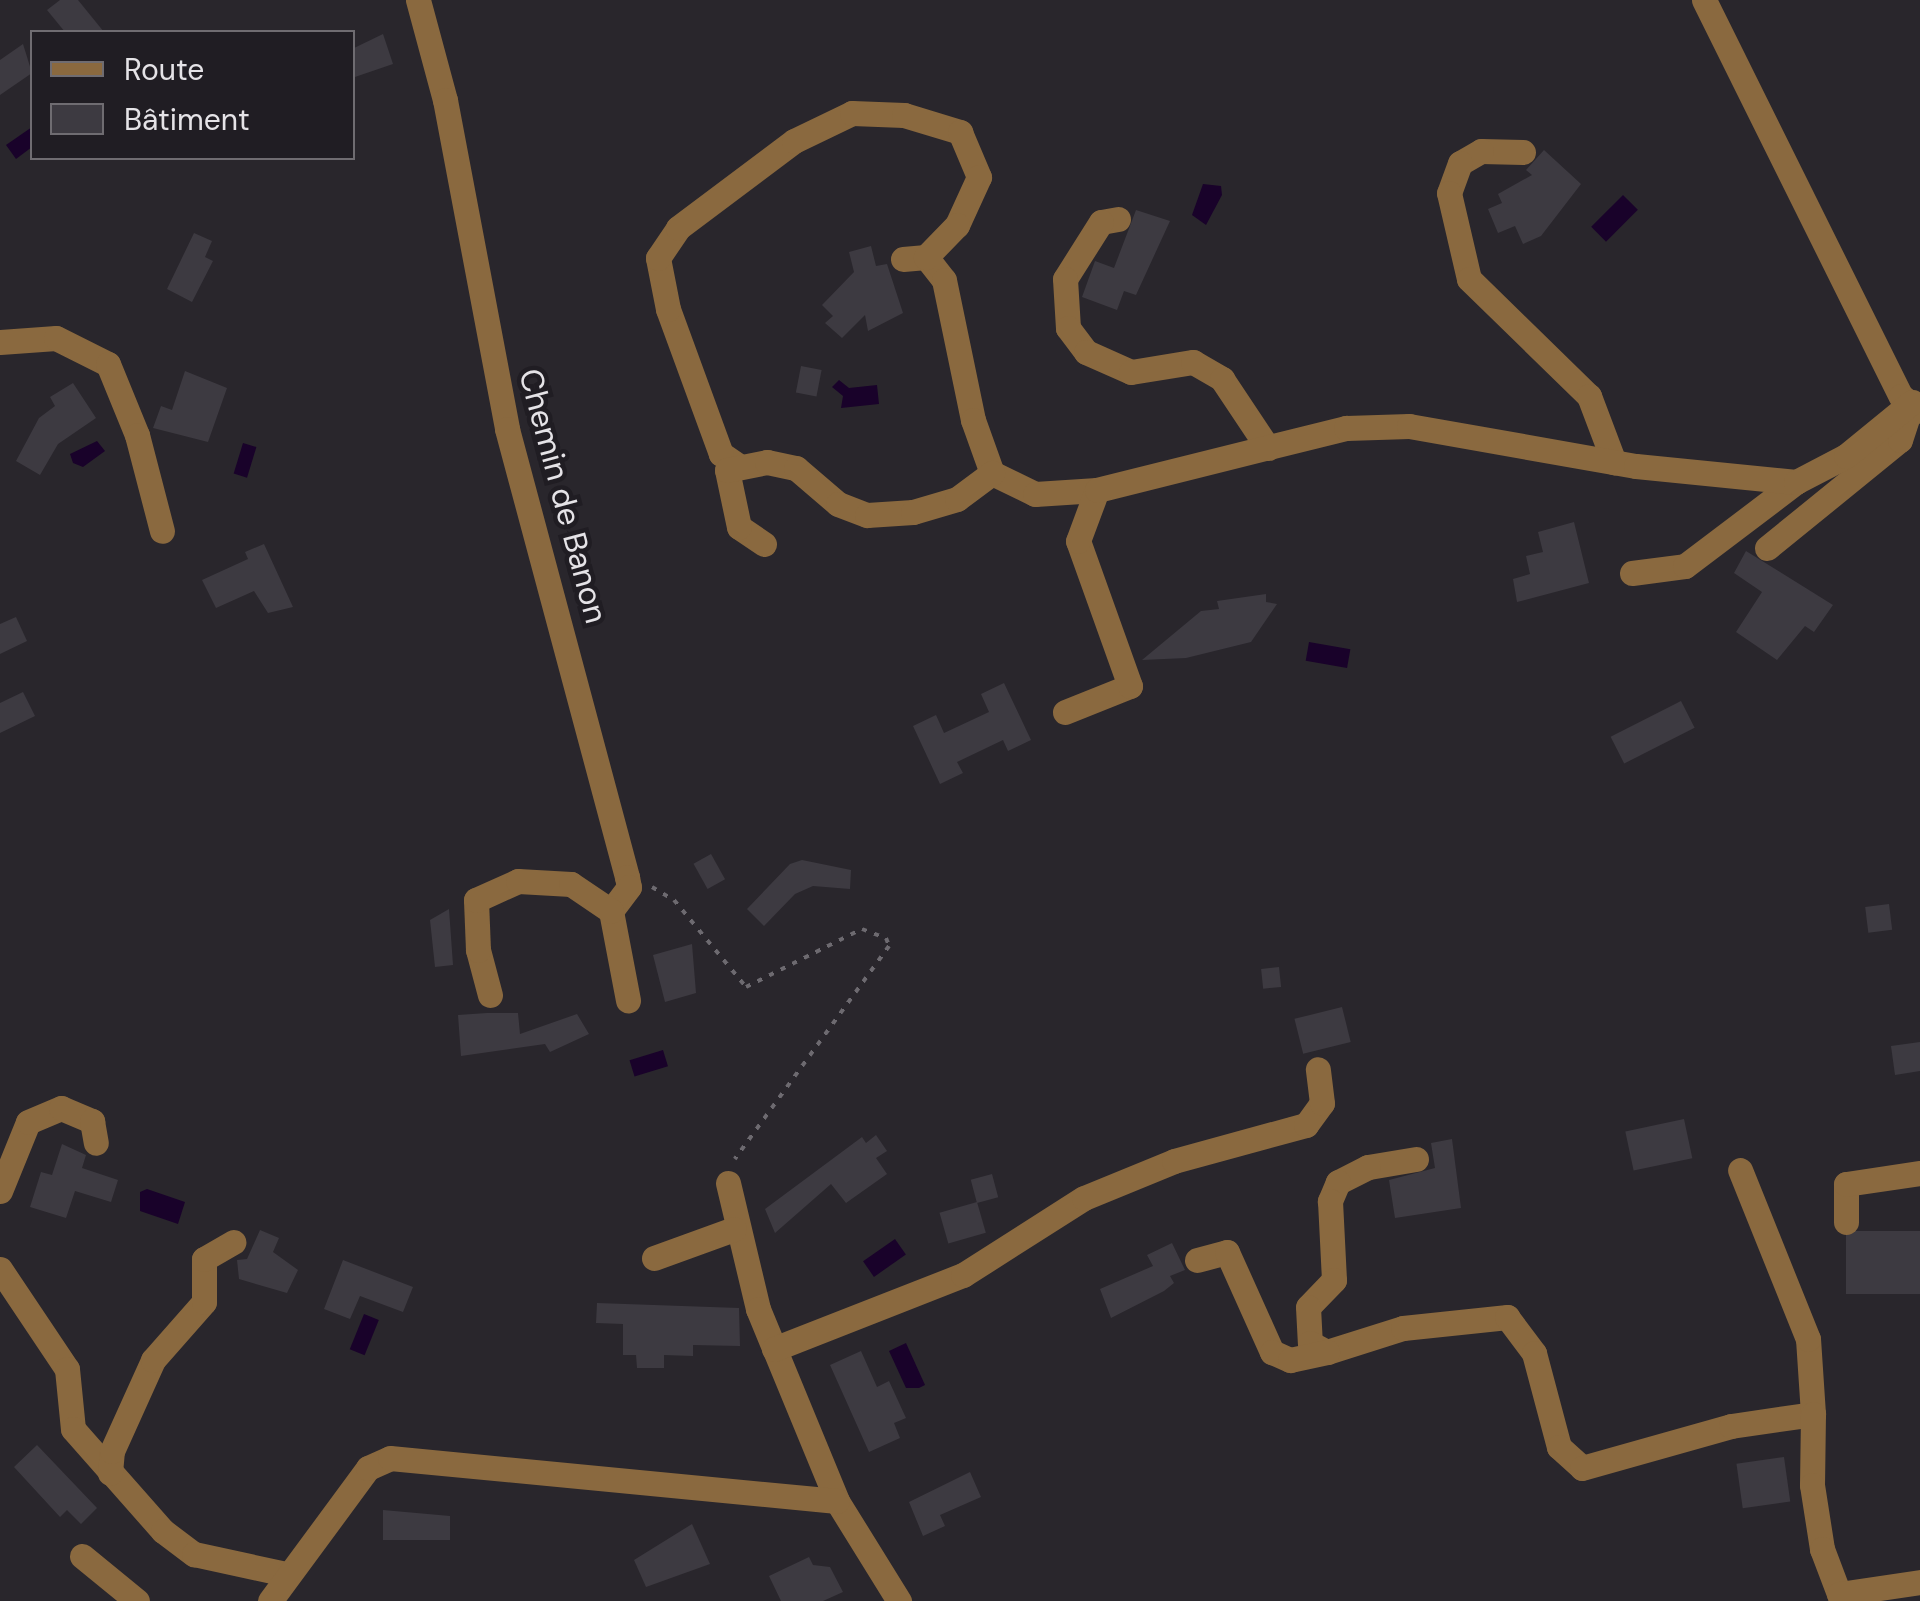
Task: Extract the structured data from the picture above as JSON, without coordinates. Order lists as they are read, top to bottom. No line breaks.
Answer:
{"streets":{"street":["Chemin de Banon"]},"legend":["Route","Bâtiment"]}
